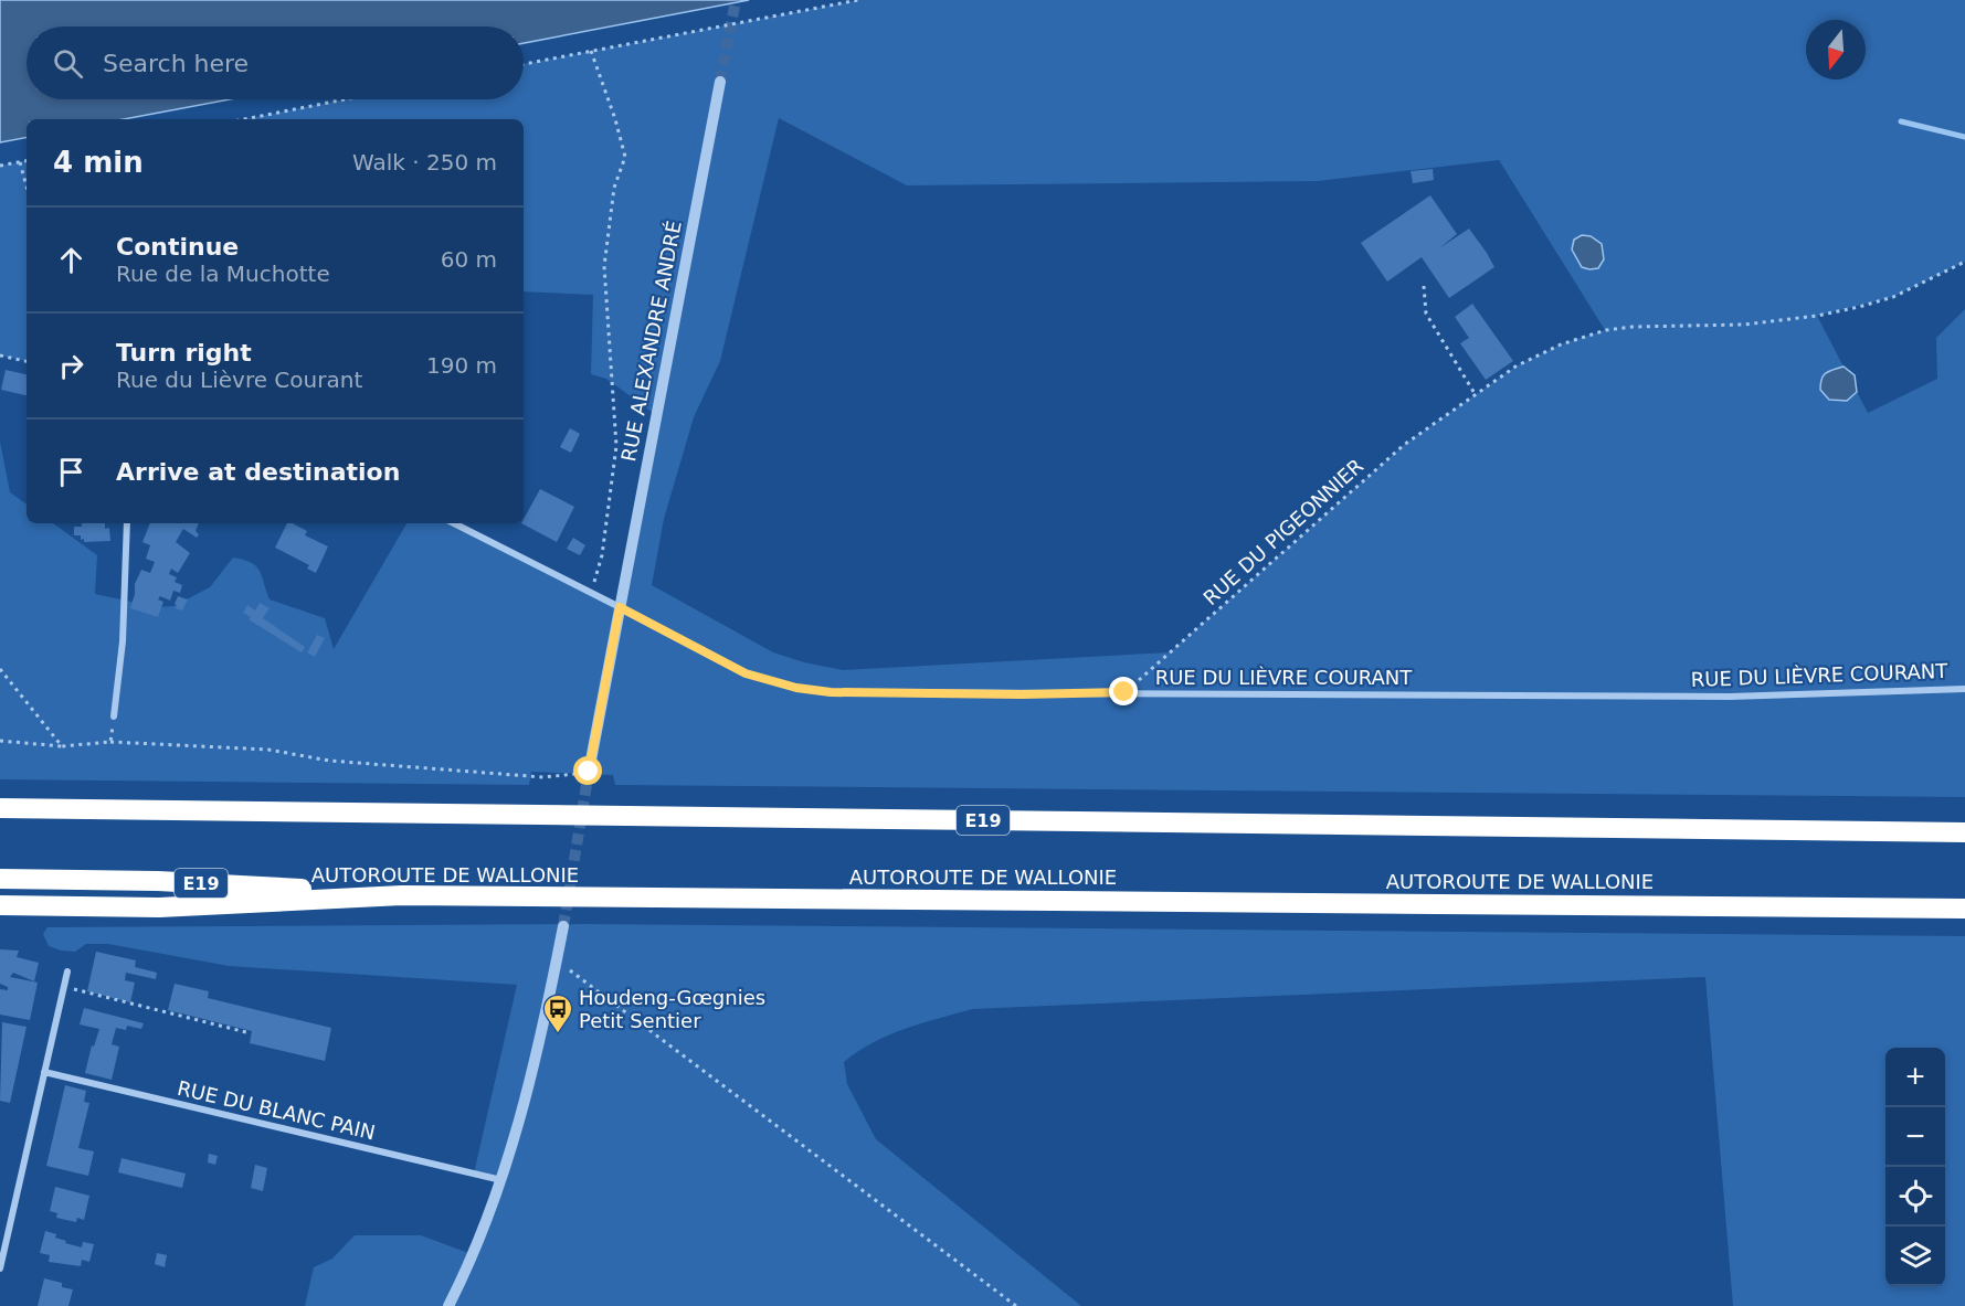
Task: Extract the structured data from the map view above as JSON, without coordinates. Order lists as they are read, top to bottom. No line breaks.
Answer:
{"streets":{"highway":["E19","AUTOROUTE DE WALLONIE"],"street":["RUE ALEXANDRE ANDRÉ","RUE DU LIÈVRE COURANT","RUE DU BLANC PAIN"],"path":["RUE DU PIGEONNIER"]},"crossings":[["RUE ALEXANDRE ANDRÉ","RUE DU LIÈVRE COURANT"],["RUE DU PIGEONNIER","RUE DU LIÈVRE COURANT"],["E19","AUTOROUTE DE WALLONIE"]],"places":{"bus stop":["Houdeng-Gœgnies Petit Sentier"]},"north":"bottom","page":{"search":"Search here","heading":["4 min","Walk · 250 m"],"list":[["Continue","Rue de la Muchotte","60 m"],["Turn right","Rue du Lièvre Courant","190 m"],"Arrive at destination"],"map_buttons":["+","−"]}}
